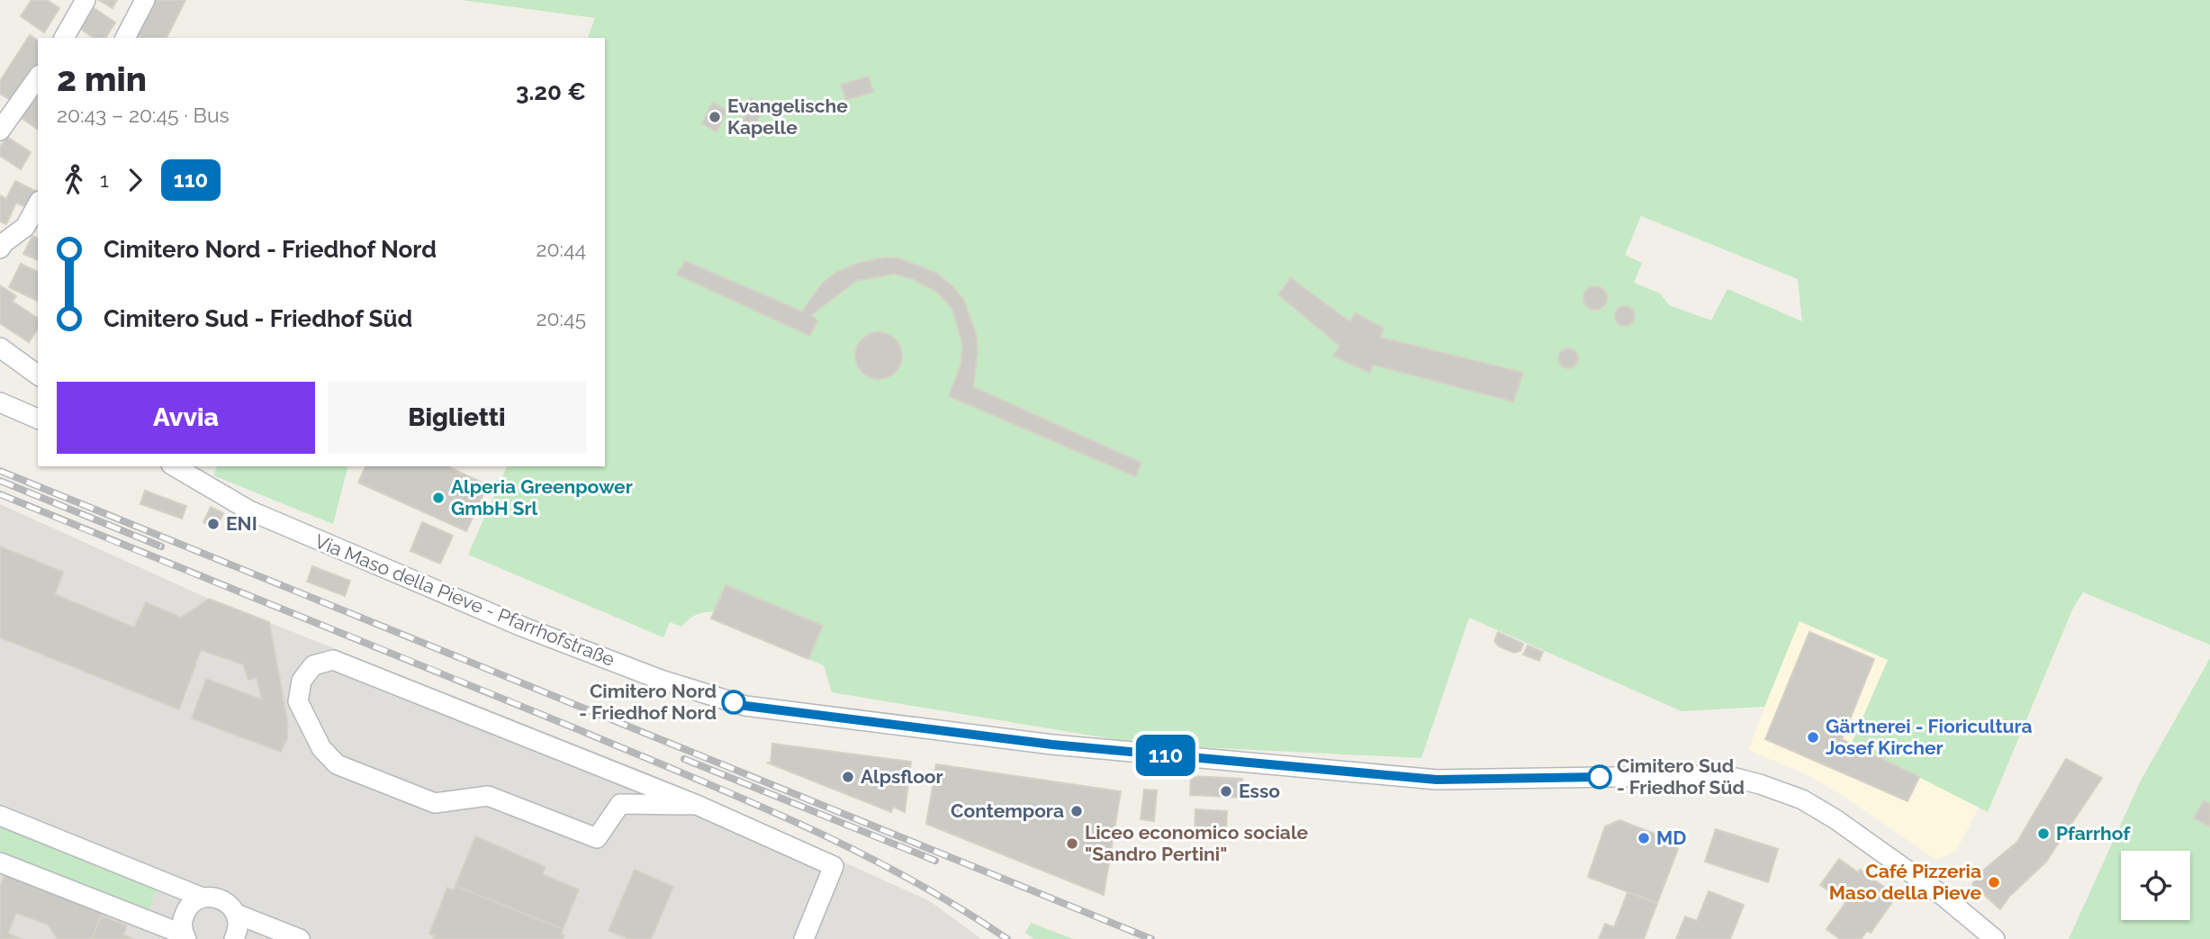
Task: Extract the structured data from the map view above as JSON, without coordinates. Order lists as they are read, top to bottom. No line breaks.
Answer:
{"streets":{"street":["Via Maso della Pieve - Pfarrhofstraße"]},"places":["Evangelische Kapelle","Alperia Greenpower GmbH Srl","ENI","Cimitero Nord - Friedhof Nord","Gärtnerei - Fioricultura Josef Kircher","Alpsfloor","Cimitero Sud - Friedhof Süd","Esso","Contempora","Pfarrhof","MD","Liceo economico sociale \"Sandro Pertini\"","Café Pizzeria Maso della Pieve"],"lines":["bus line 110"],"page":{"on_map":"110","heading":["2 min","20:43 – 20:45 · Bus","3.20 €"],"legs":["1","110"],"list":[{"name":"Cimitero Nord - Friedhof Nord","value":"20:44"},{"name":"Cimitero Sud - Friedhof Süd","value":"20:45"}],"buttons":["Avvia","Biglietti"]}}
